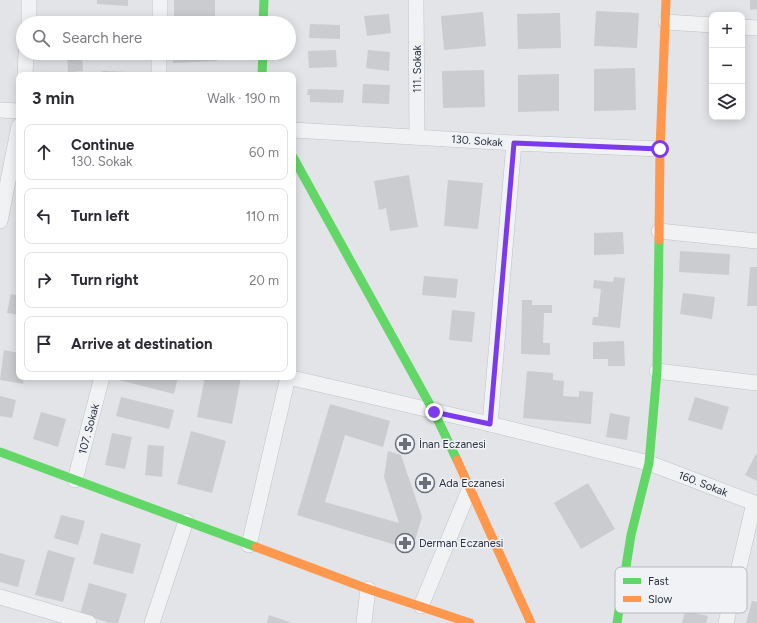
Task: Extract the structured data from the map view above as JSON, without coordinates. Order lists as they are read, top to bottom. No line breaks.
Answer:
{"streets":{"street":["111. Sokak","130. Sokak","107. Sokak","160. Sokak"]},"crossings":[["111. Sokak","130. Sokak"]],"places":{"pharmacy":["İnan Eczanesi","Ada Eczanesi","Derman Eczanesi"]},"legend":["Fast","Slow"],"page":{"map_buttons":["+","−"],"search":"Search here","heading":["3 min","Walk · 190 m"],"list":[["Continue","130. Sokak","60 m"],["Turn left","110 m"],["Turn right","20 m"],"Arrive at destination"]}}
